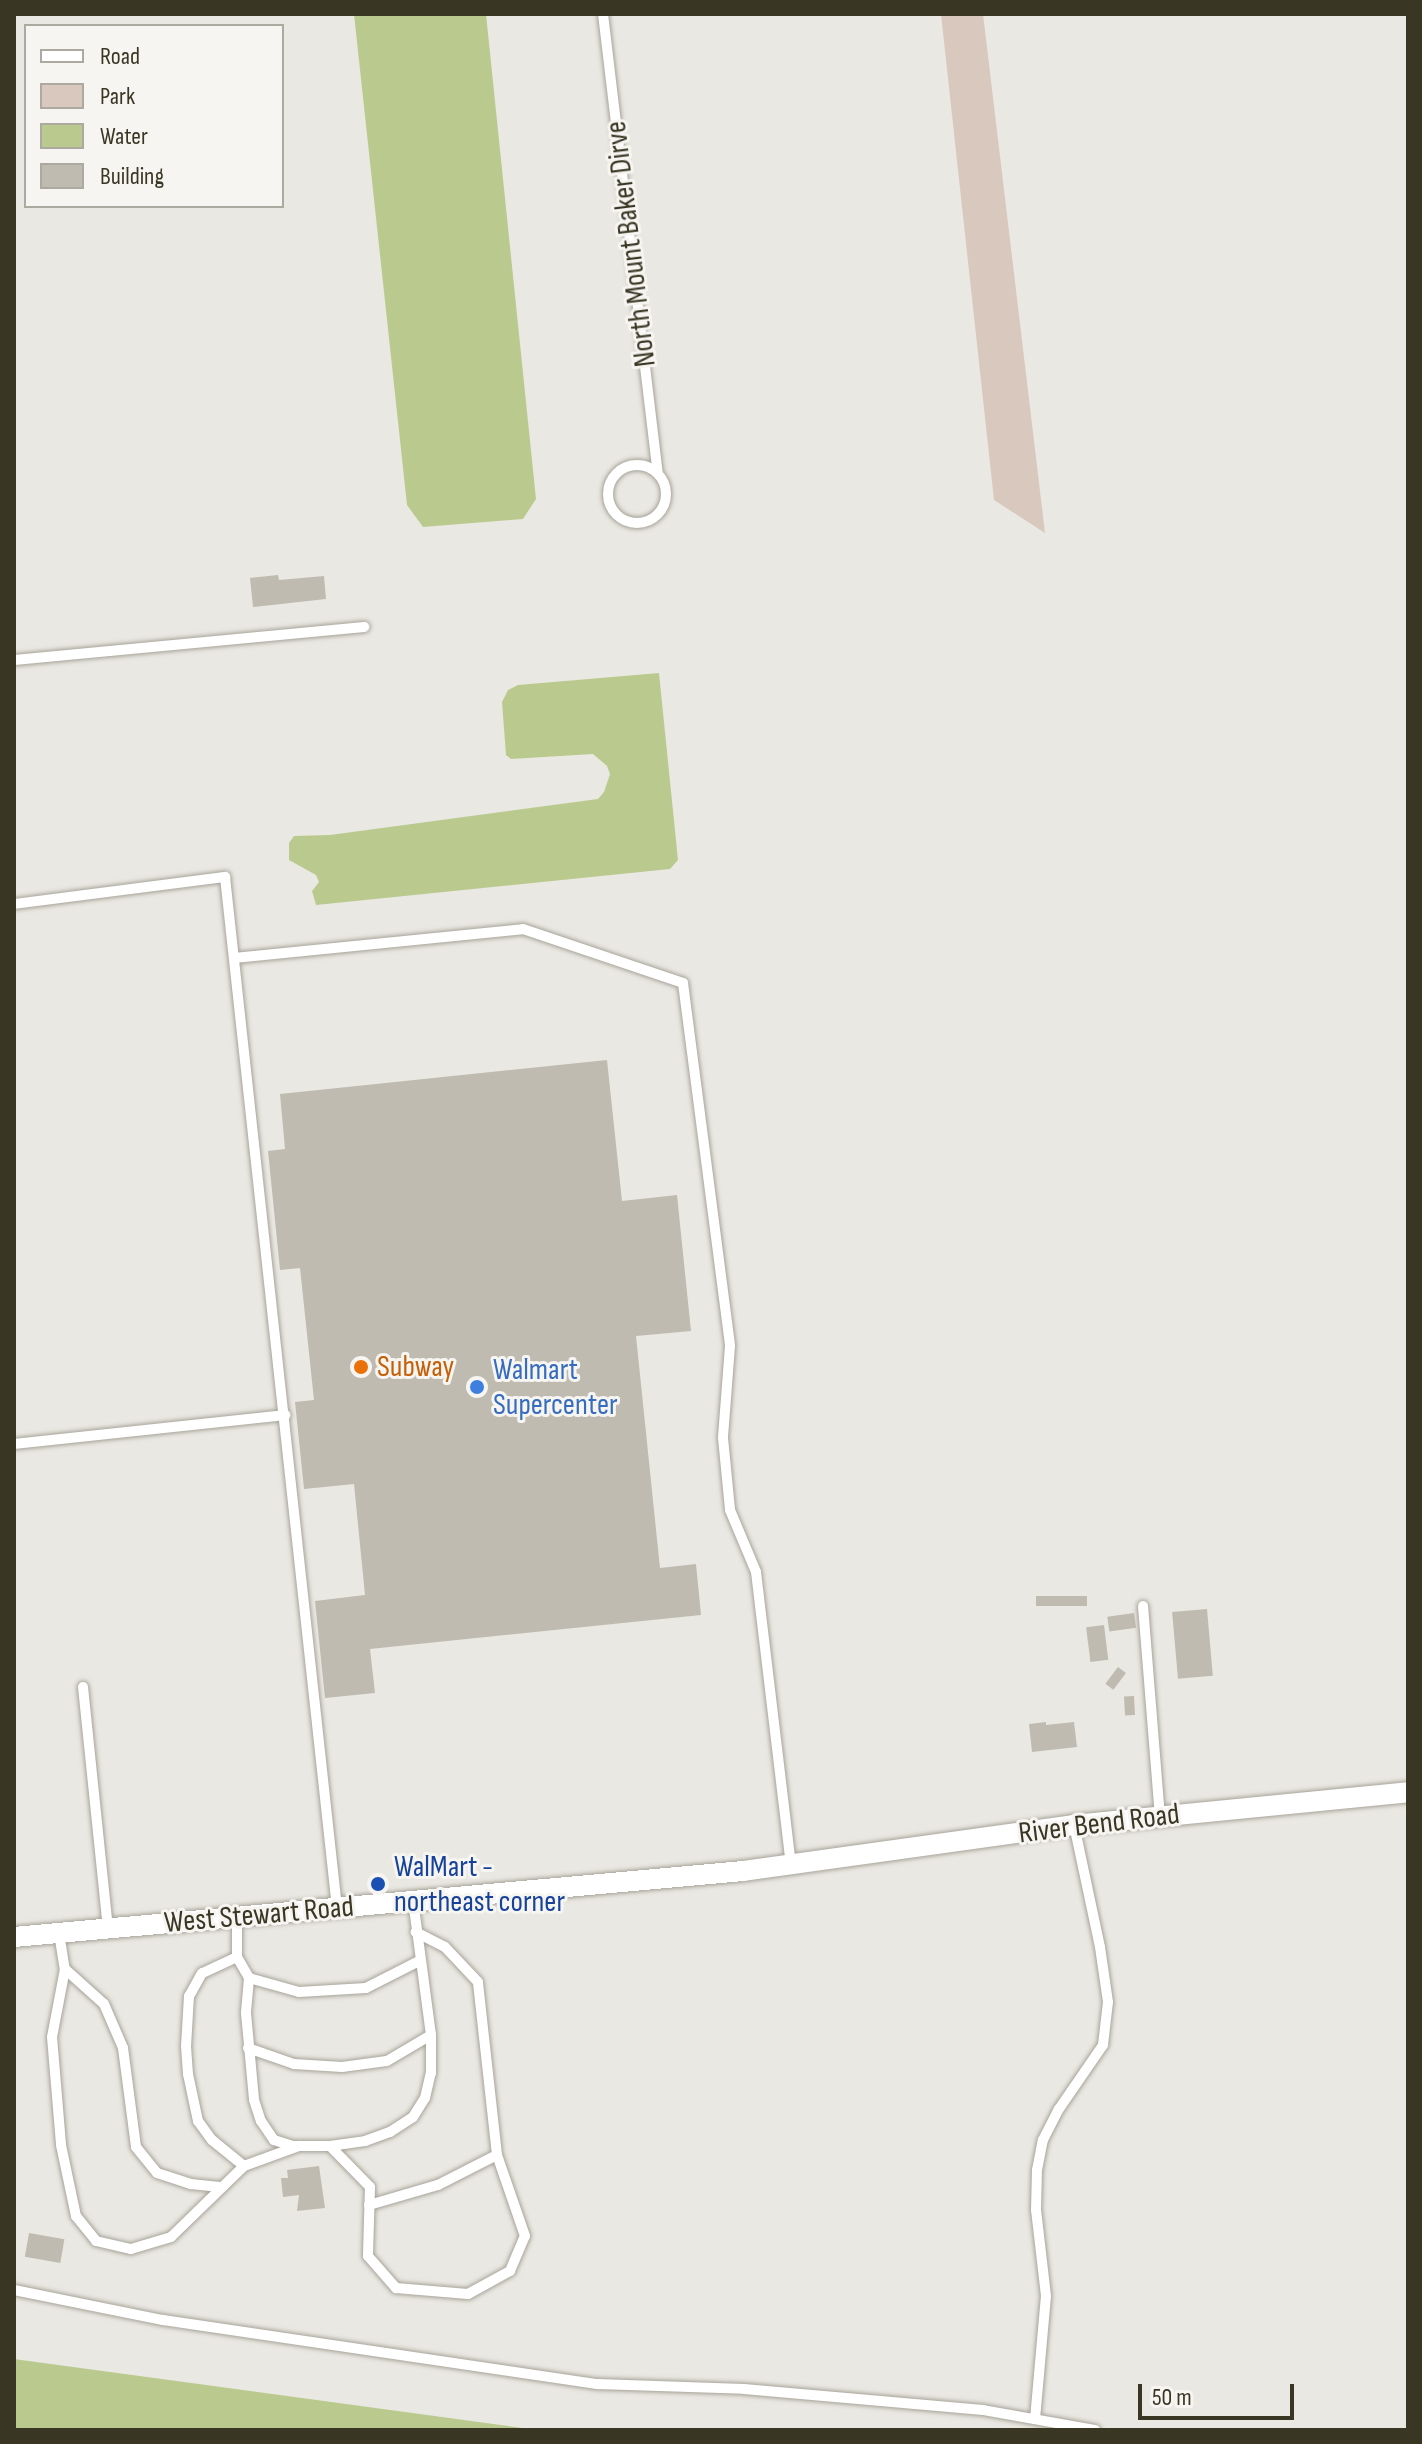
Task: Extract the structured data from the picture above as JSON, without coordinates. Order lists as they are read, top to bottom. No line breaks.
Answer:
{"streets":{"street":["River Bend Road","West Stewart Road"],"lane":["North Mount Baker Dirve"]},"crossings":[["River Bend Road","West Stewart Road"]],"places":["Subway","Walmart Supercenter","WalMart - northeast corner"],"legend":["Road","Park","Water","Building"],"scale_bar":"50 m"}
